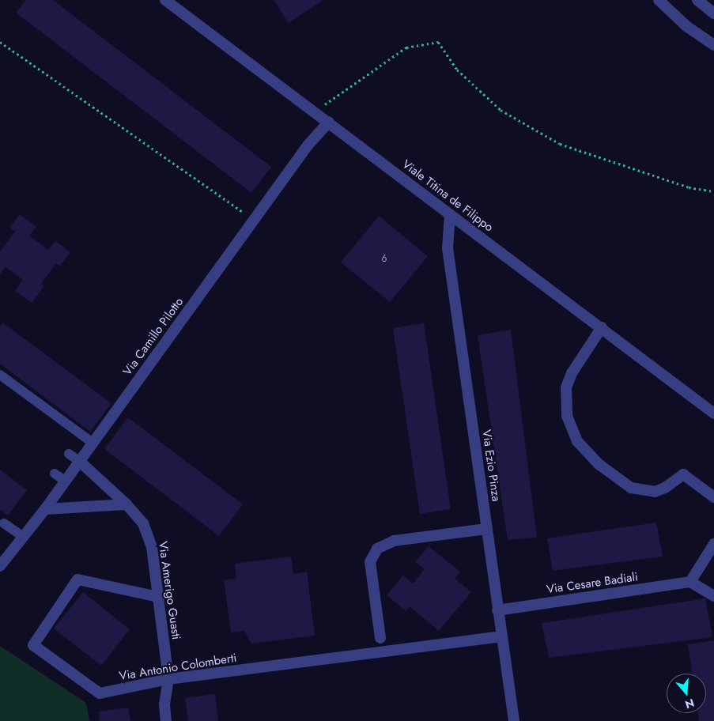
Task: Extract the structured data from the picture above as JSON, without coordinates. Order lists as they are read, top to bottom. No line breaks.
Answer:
{"streets":{"street":["Viale Titina de Filippo","Via Camillo Pilotto","Via Ezio Pinza","Via Cesare Badiali","Via Amerigo Guasti","Via Antonio Colomberti"]},"crossings":[["Viale Titina de Filippo","Via Camillo Pilotto"],["Viale Titina de Filippo","Via Ezio Pinza"],["Via Camillo Pilotto","Via Amerigo Guasti"],["Via Ezio Pinza","Via Cesare Badiali"],["Via Ezio Pinza","Via Antonio Colomberti"],["Via Amerigo Guasti","Via Antonio Colomberti"]],"house_numbers":["6"],"north":"bottom"}
